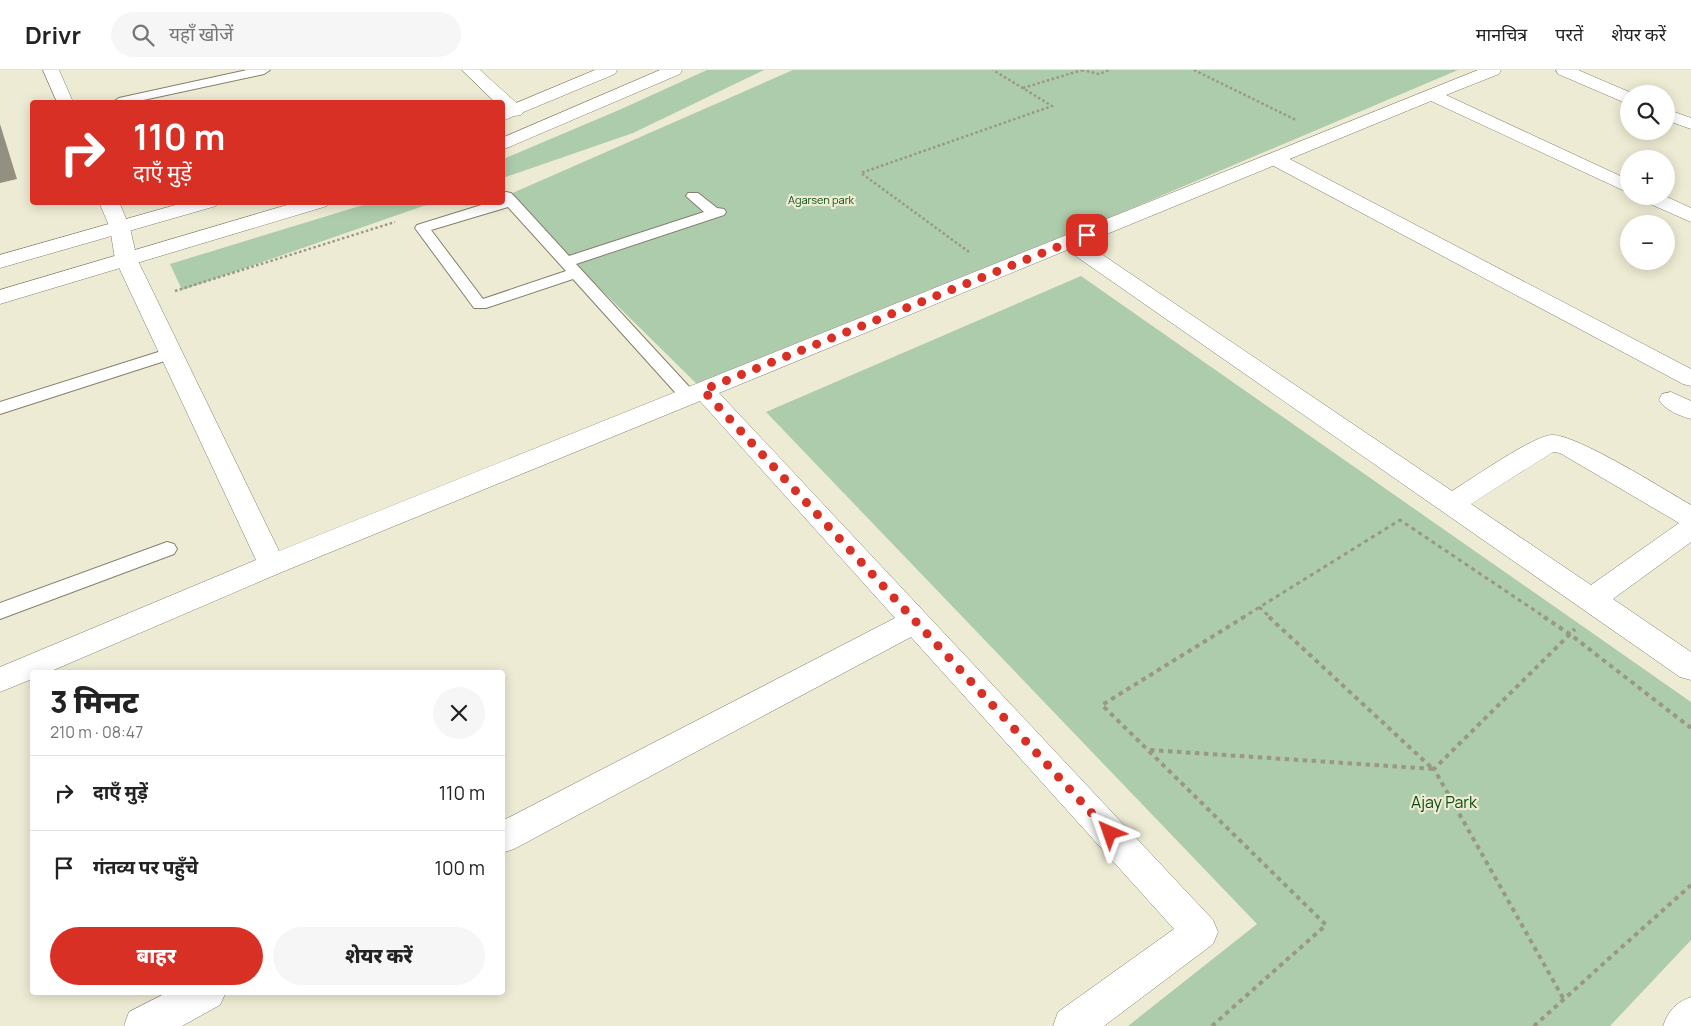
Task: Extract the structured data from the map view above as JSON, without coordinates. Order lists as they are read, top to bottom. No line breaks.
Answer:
{"parks":["Agarsen park","Ajay Park"],"page":{"header":"Drivr","search":"यहाँ खोजें","nav":["मानचित्र","परतें","शेयर करें"],"map_buttons":["+","−"],"turn":["110 m","दाएँ मुड़ें"],"heading":["3 मिनट","210 m · 08:47"],"list":[{"name":"दाएँ मुड़ें","value":"110 m"},{"name":"गंतव्य पर पहुँचे","value":"100 m"}],"buttons":["बाहर","शेयर करें"]}}
